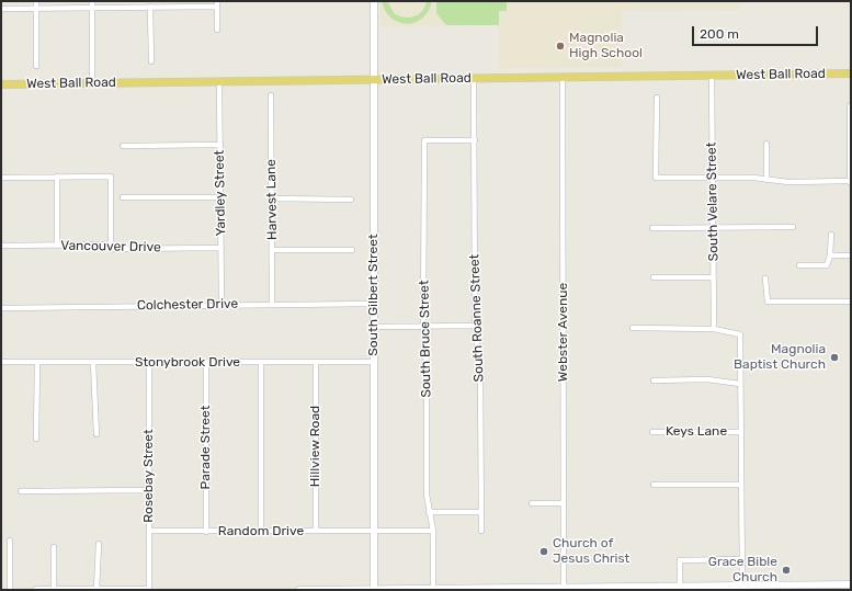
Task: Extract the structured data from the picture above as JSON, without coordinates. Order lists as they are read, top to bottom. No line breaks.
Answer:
{"streets":{"main road":["West Ball Road"],"street":["Yardley Street","Harvest Lane","South Velare Street","Vancouver Drive","South Gilbert Street","Colchester Drive","South Roanne Street","Webster Avenue","South Bruce Street","Stonybrook Drive","Keys Lane","Hillview Road","Parade Street","Rosebay Street","Random Drive"]},"crossings":[["West Ball Road","Yardley Street"],["West Ball Road","South Velare Street"],["West Ball Road","South Gilbert Street"],["West Ball Road","South Roanne Street"],["West Ball Road","Webster Avenue"],["Yardley Street","Vancouver Drive"],["Yardley Street","Colchester Drive"],["Harvest Lane","Colchester Drive"],["South Gilbert Street","Colchester Drive"],["South Gilbert Street","Stonybrook Drive"],["South Gilbert Street","Random Drive"],["South Roanne Street","South Bruce Street"],["South Bruce Street","Random Drive"],["Stonybrook Drive","Hillview Road"],["Stonybrook Drive","Parade Street"],["Stonybrook Drive","Rosebay Street"],["Hillview Road","Random Drive"],["Parade Street","Random Drive"],["Rosebay Street","Random Drive"]],"places":["Magnolia High School","Magnolia Baptist Church","Church of Jesus Christ","Grace Bible Church"],"scale_bar":"200 m"}
